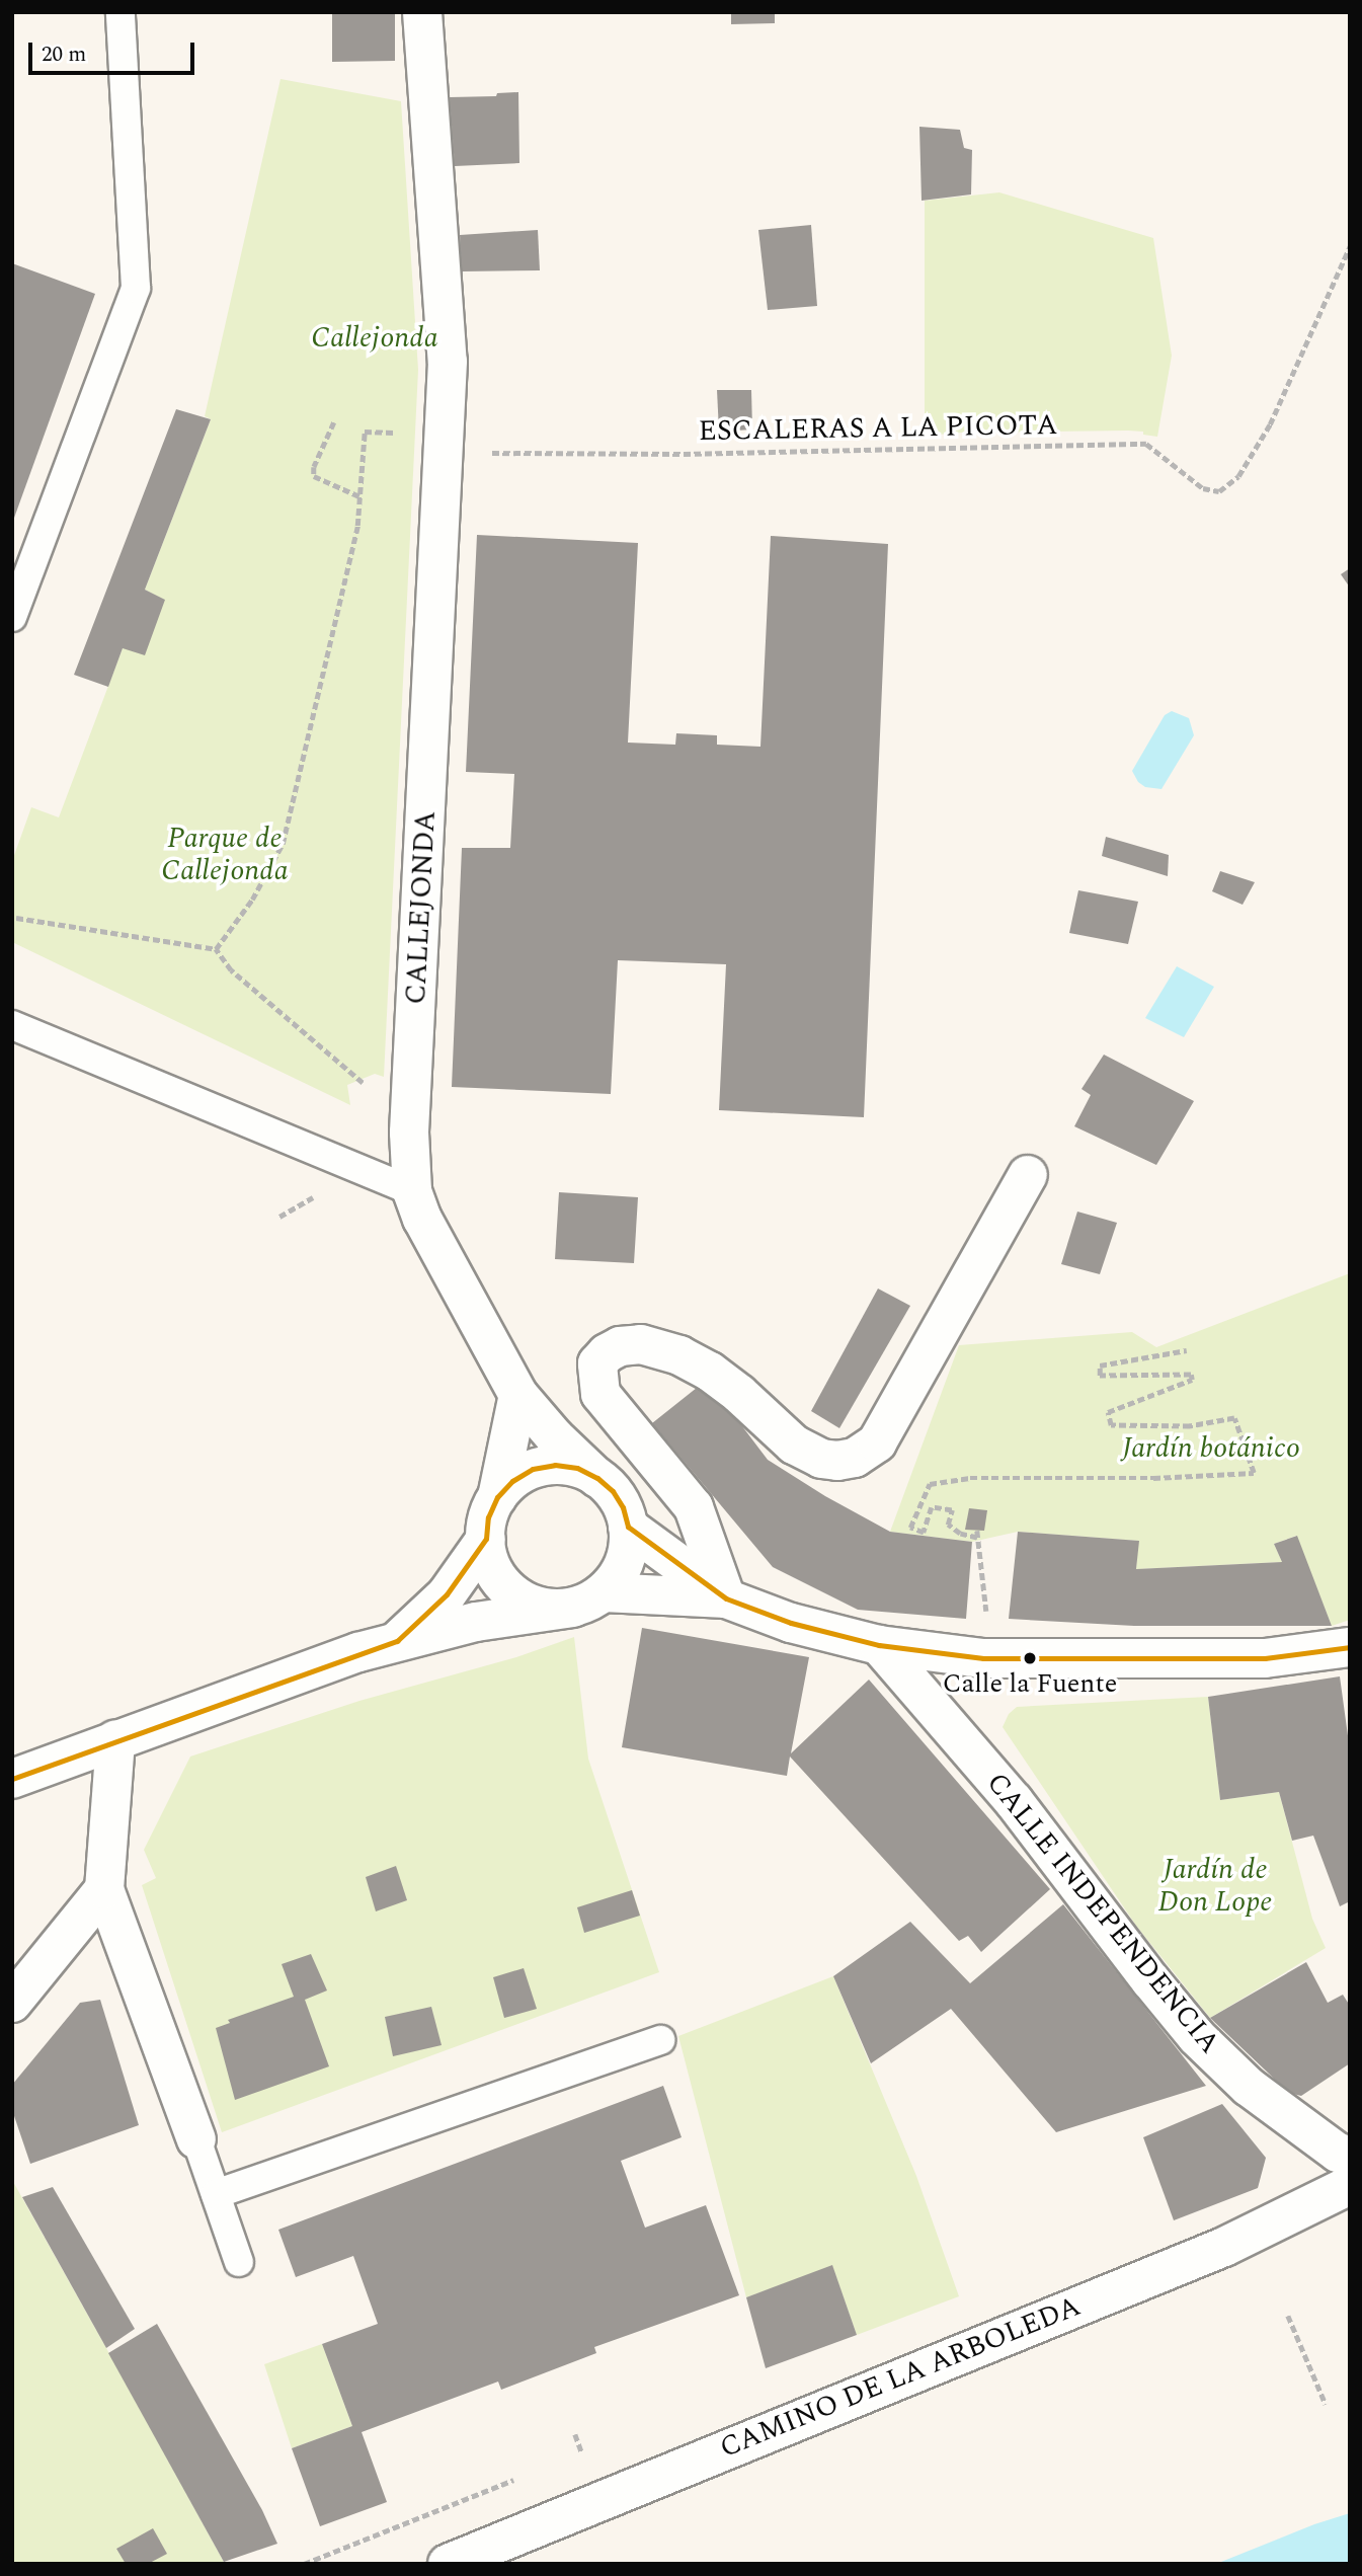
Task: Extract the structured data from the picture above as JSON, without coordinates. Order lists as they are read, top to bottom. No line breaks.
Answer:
{"streets":{"street":["CALLEJONDA","CALLE INDEPENDENCIA","CAMINO DE LA ARBOLEDA"],"path":["ESCALERAS A LA PICOTA"]},"parks":["Callejonda","Parque de Callejonda","Jardín botánico","Jardín de Don Lope"],"places":["Calle la Fuente"],"scale_bar":"20 m"}
